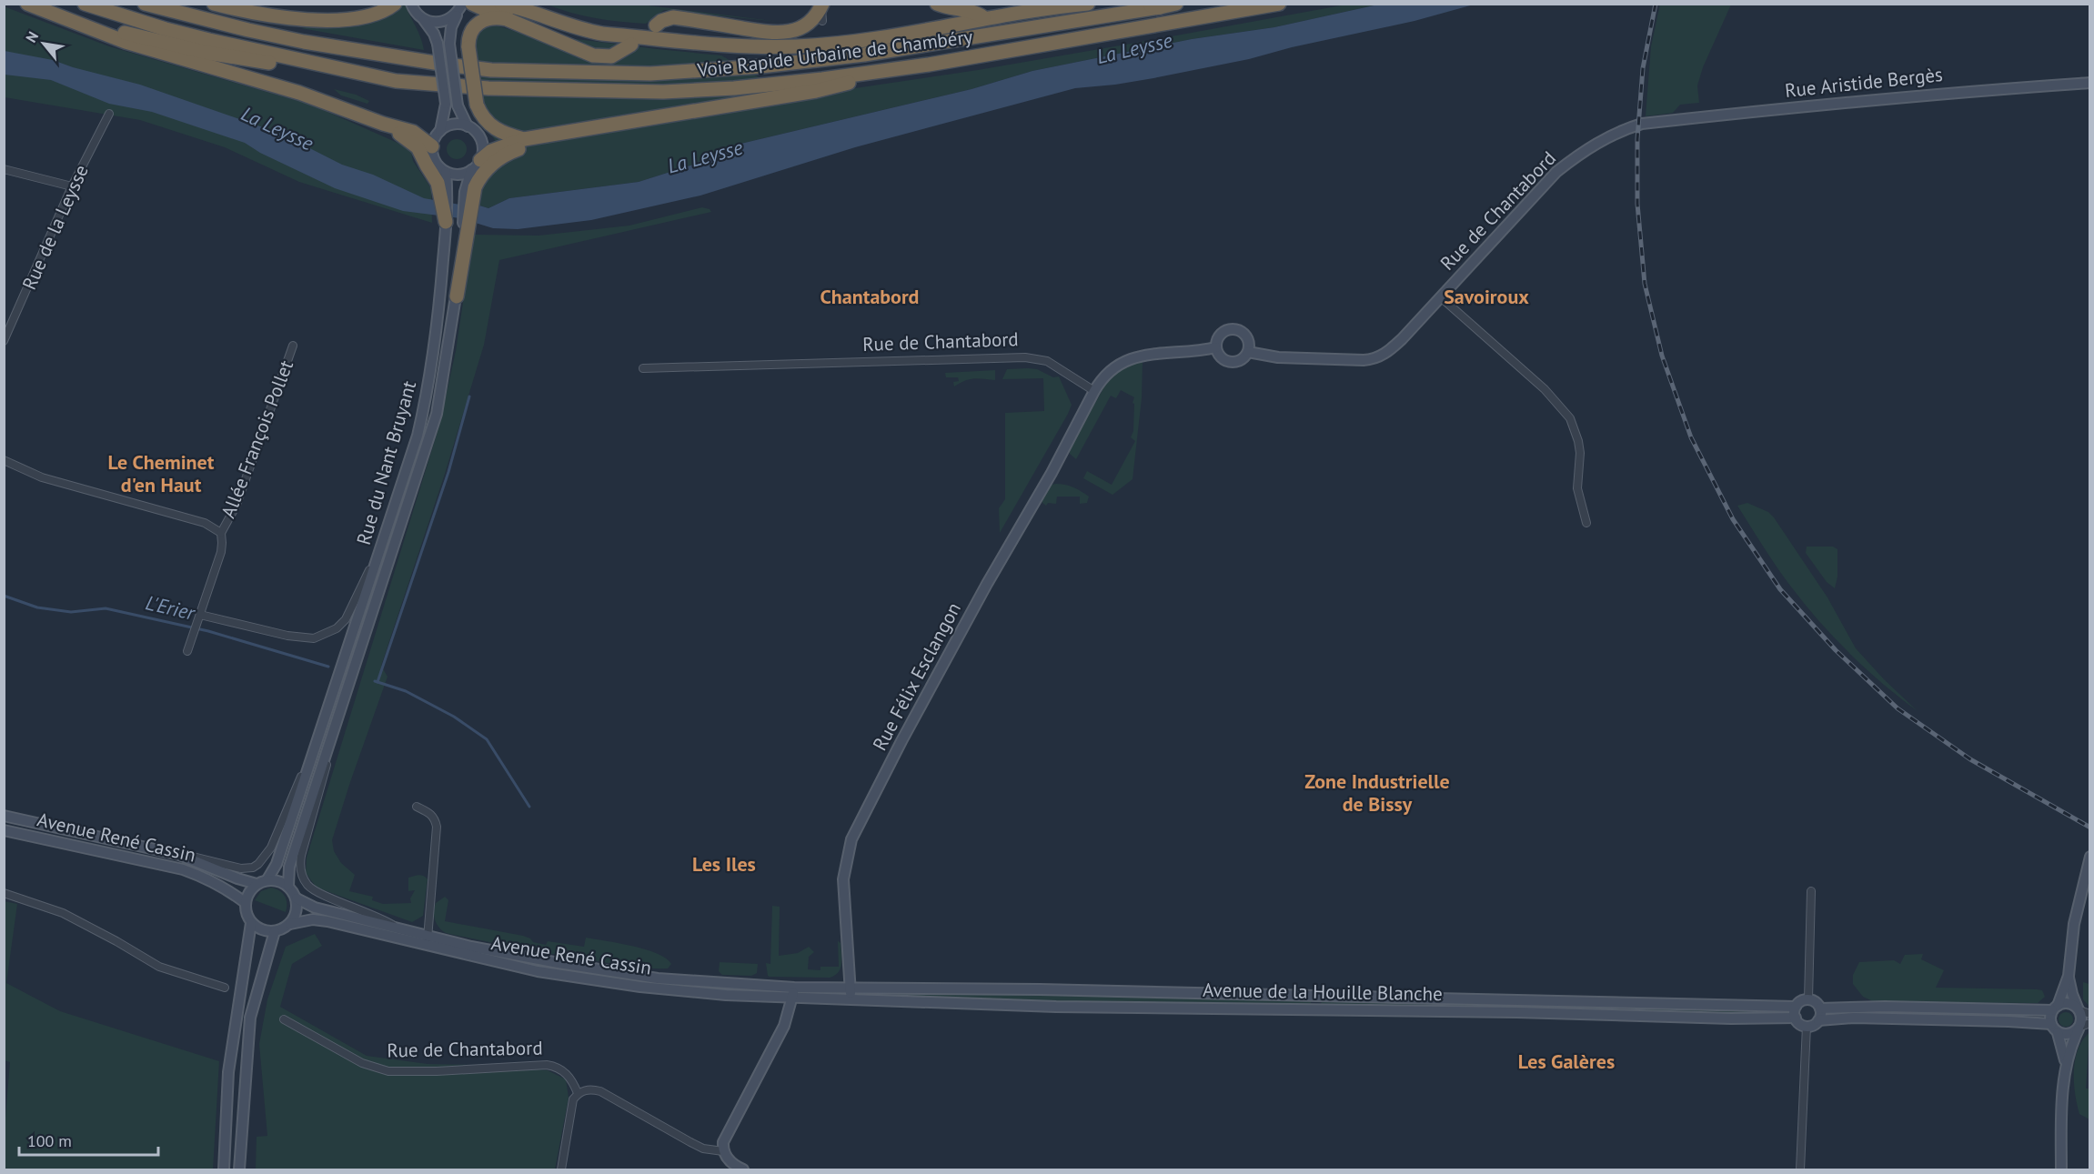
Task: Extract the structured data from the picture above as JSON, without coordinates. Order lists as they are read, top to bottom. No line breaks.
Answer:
{"streets":{"highway":["Voie Rapide Urbaine de Chambéry"],"main road":["Rue Aristide Bergès","Rue de Chantabord","Rue du Nant Bruyant","Rue Félix Esclangon","Avenue René Cassin","Avenue de la Houille Blanche"],"street":["Rue de la Leysse","Allée François Pollet"]},"crossings":[["Rue Aristide Bergès","Rue de Chantabord"],["Rue de Chantabord","Rue Félix Esclangon"],["Rue du Nant Bruyant","Avenue René Cassin"],["Rue Félix Esclangon","Avenue René Cassin"],["Rue Félix Esclangon","Avenue de la Houille Blanche"],["Avenue René Cassin","Avenue de la Houille Blanche"]],"districts":["Chantabord","Savoiroux","Le Cheminet d'en Haut","Zone Industrielle de Bissy","Les Iles","Les Galères"],"water":["La Leysse","L'Erier"],"scale_bar":"100 m","north":"top left"}
